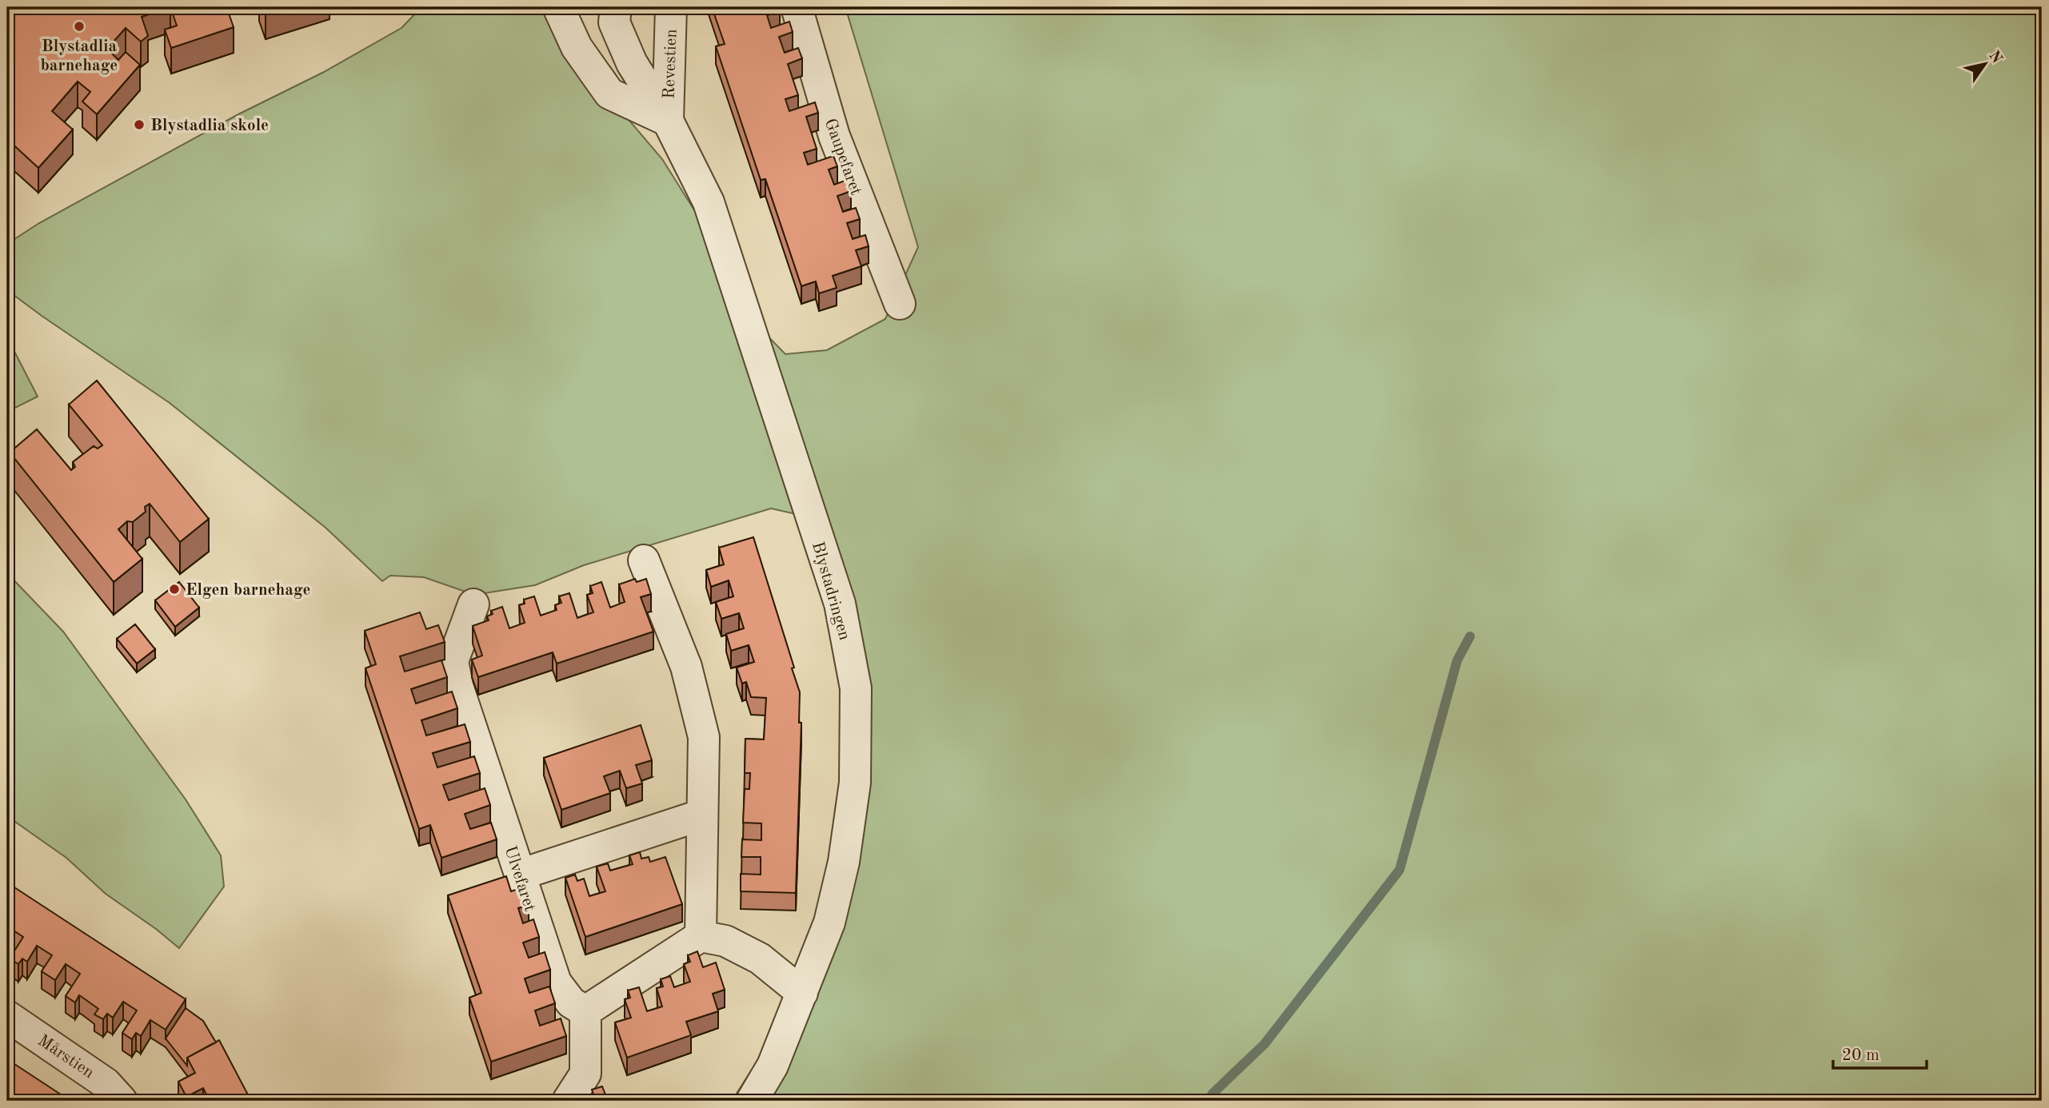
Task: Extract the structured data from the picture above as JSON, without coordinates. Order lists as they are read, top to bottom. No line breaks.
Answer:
{"streets":{"street":["Revestien","Gaupefaret","Blystadringen","Ulvefaret","Mårstien"]},"crossings":[["Revestien","Blystadringen"]],"places":["Blystadlia barnehage","Blystadlia skole","Elgen barnehage"],"scale_bar":"20 m","north":"top right"}
